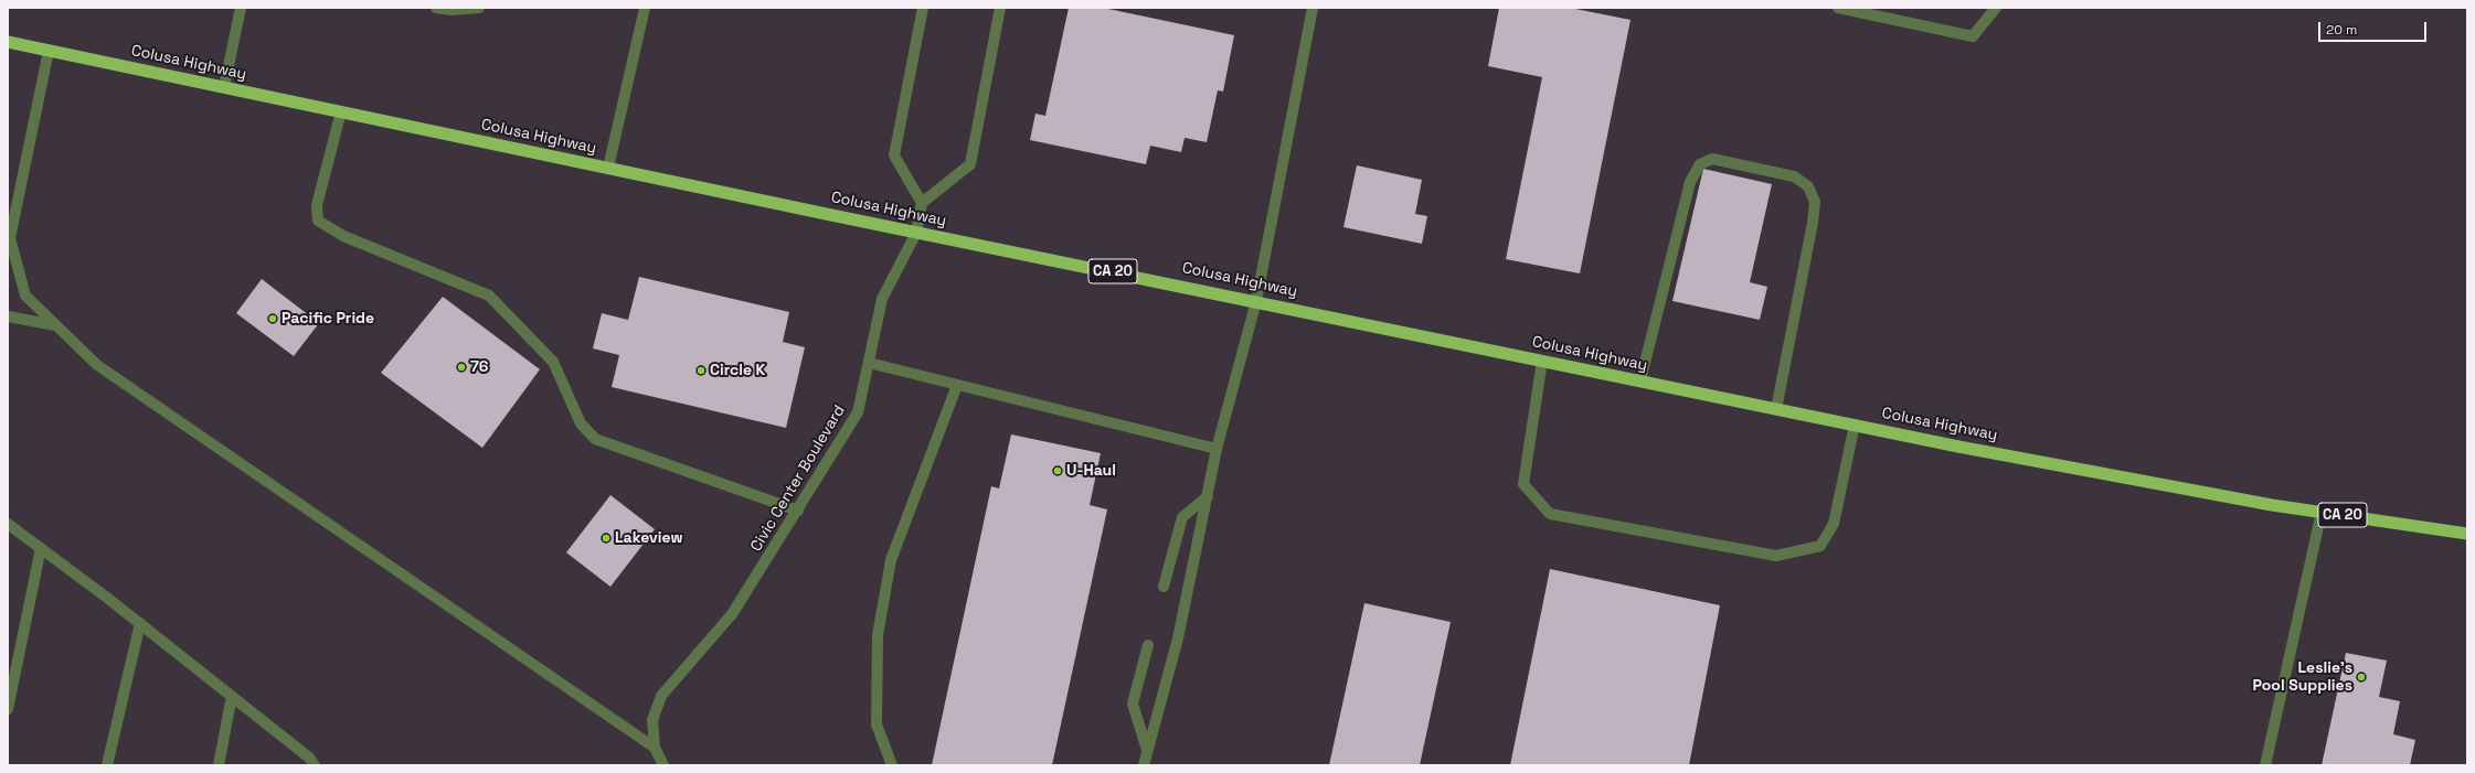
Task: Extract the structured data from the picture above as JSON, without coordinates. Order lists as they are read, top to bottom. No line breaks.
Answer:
{"streets":{"highway":["Colusa Highway","CA 20"],"street":["Civic Center Boulevard"]},"crossings":[["Colusa Highway","Civic Center Boulevard"]],"places":["Pacific Pride","76","Circle K","U-Haul","Lakeview","Leslie's Pool Supplies"],"scale_bar":"20 m"}
